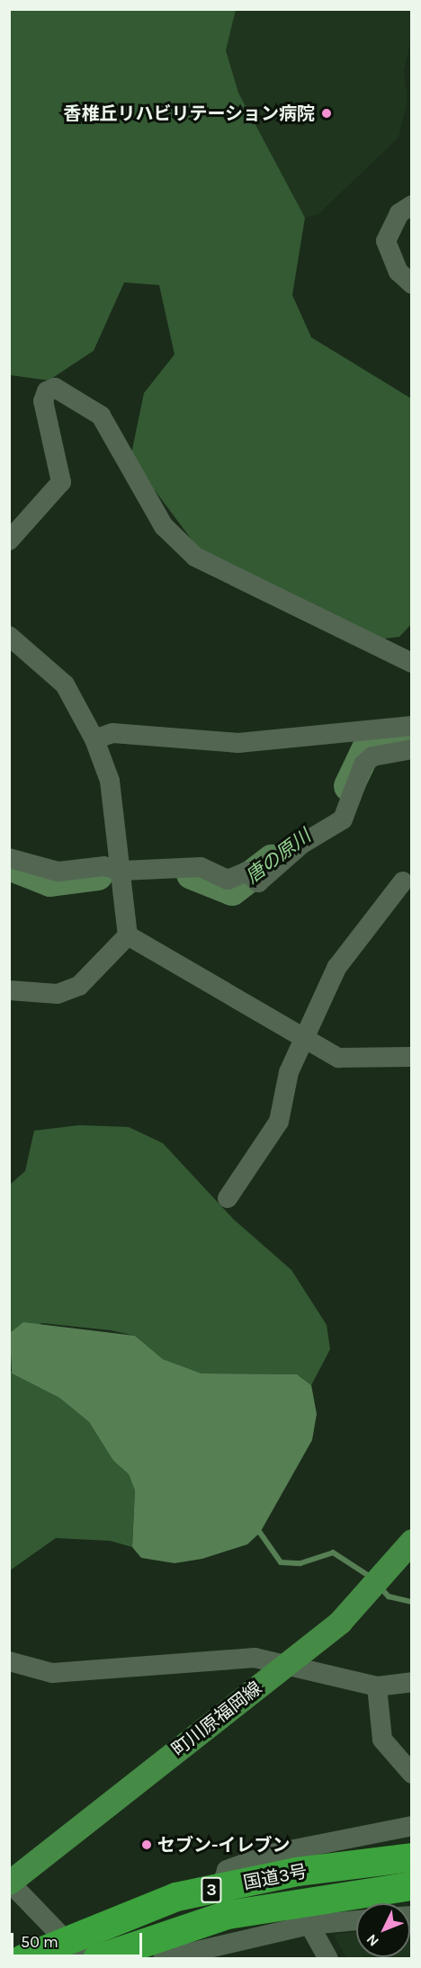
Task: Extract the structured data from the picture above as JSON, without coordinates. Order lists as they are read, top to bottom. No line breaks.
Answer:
{"streets":{"highway":["国道3号","3"],"main road":["町川原福岡線"]},"water":["唐の原川"],"places":["香椎丘リハビリテーション病院","セブン-イレブン"],"scale_bar":"50 m","north":"bottom left"}
